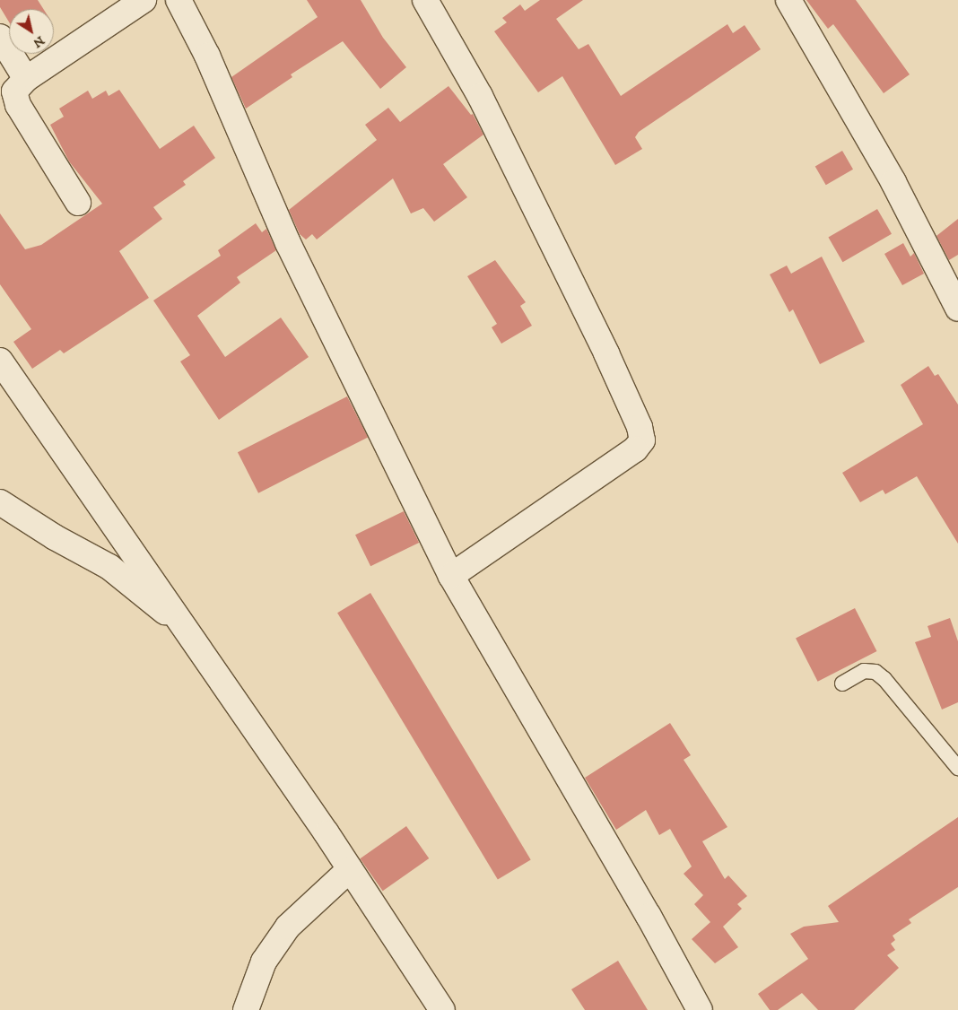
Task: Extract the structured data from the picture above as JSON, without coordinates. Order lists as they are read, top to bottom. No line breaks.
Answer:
{"north":"bottom right"}
